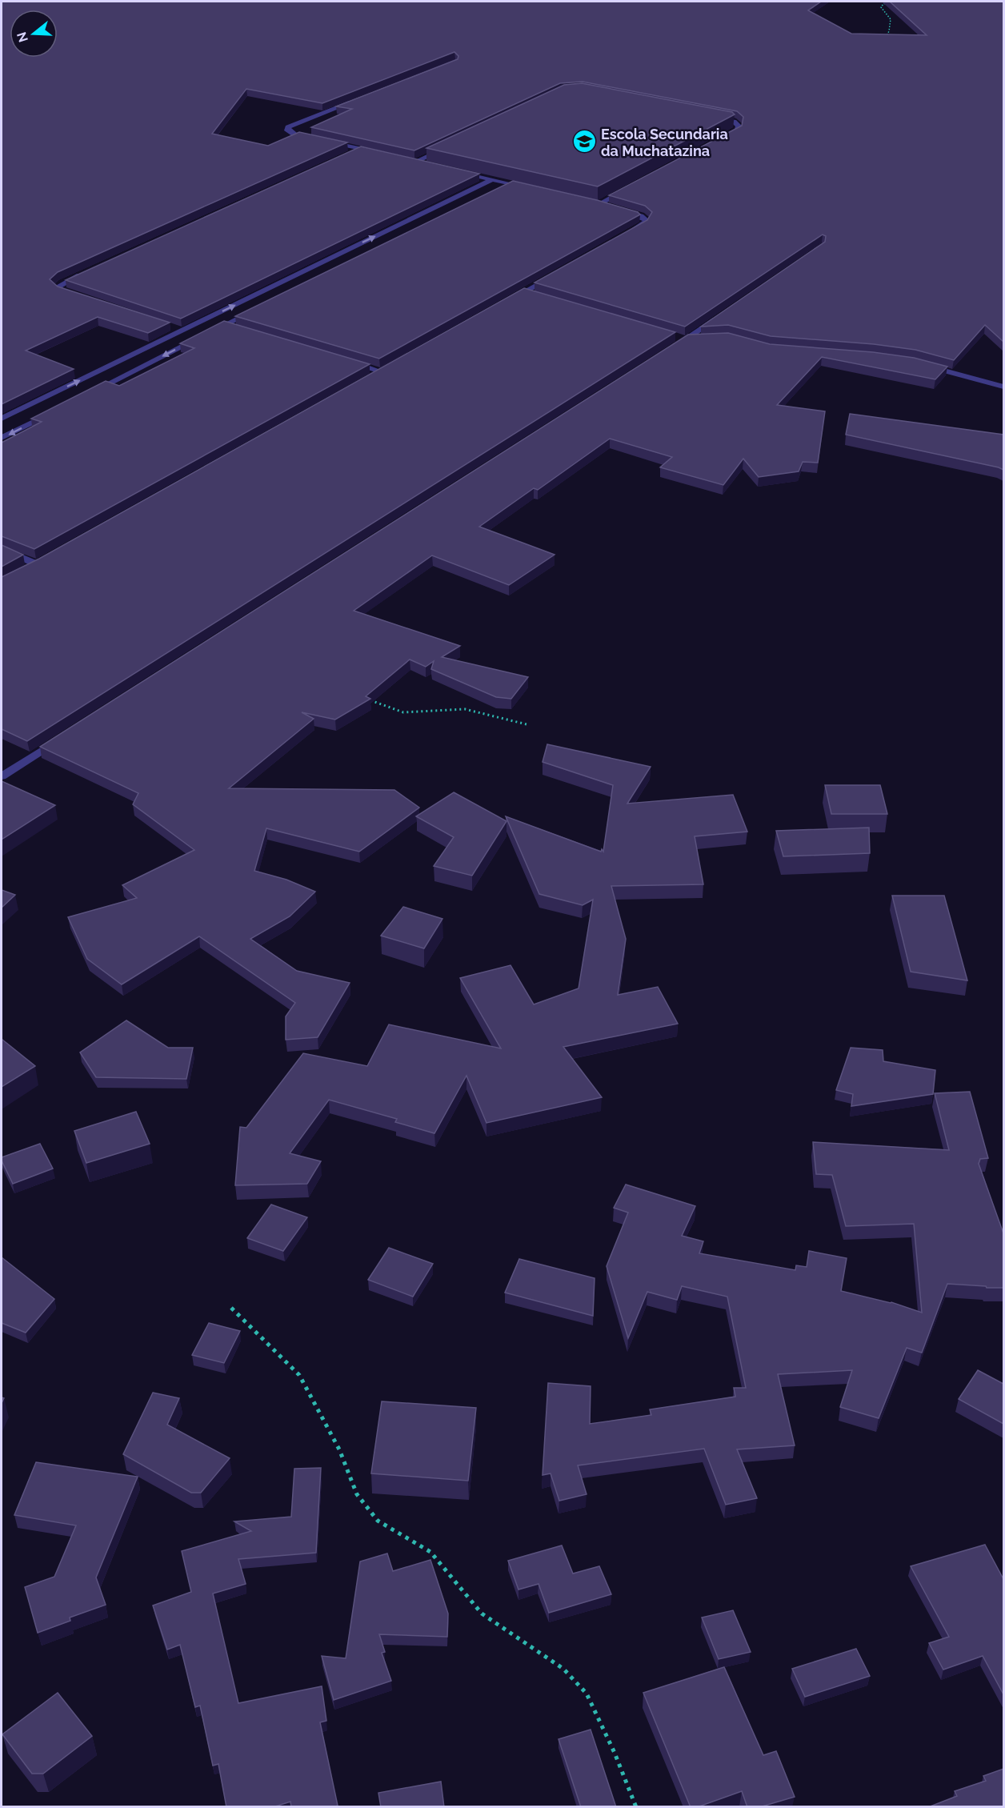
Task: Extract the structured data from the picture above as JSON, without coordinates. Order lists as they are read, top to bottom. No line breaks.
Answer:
{"places":{"school or university":["Escola Secundaria da Muchatazina"]},"north":"left"}
